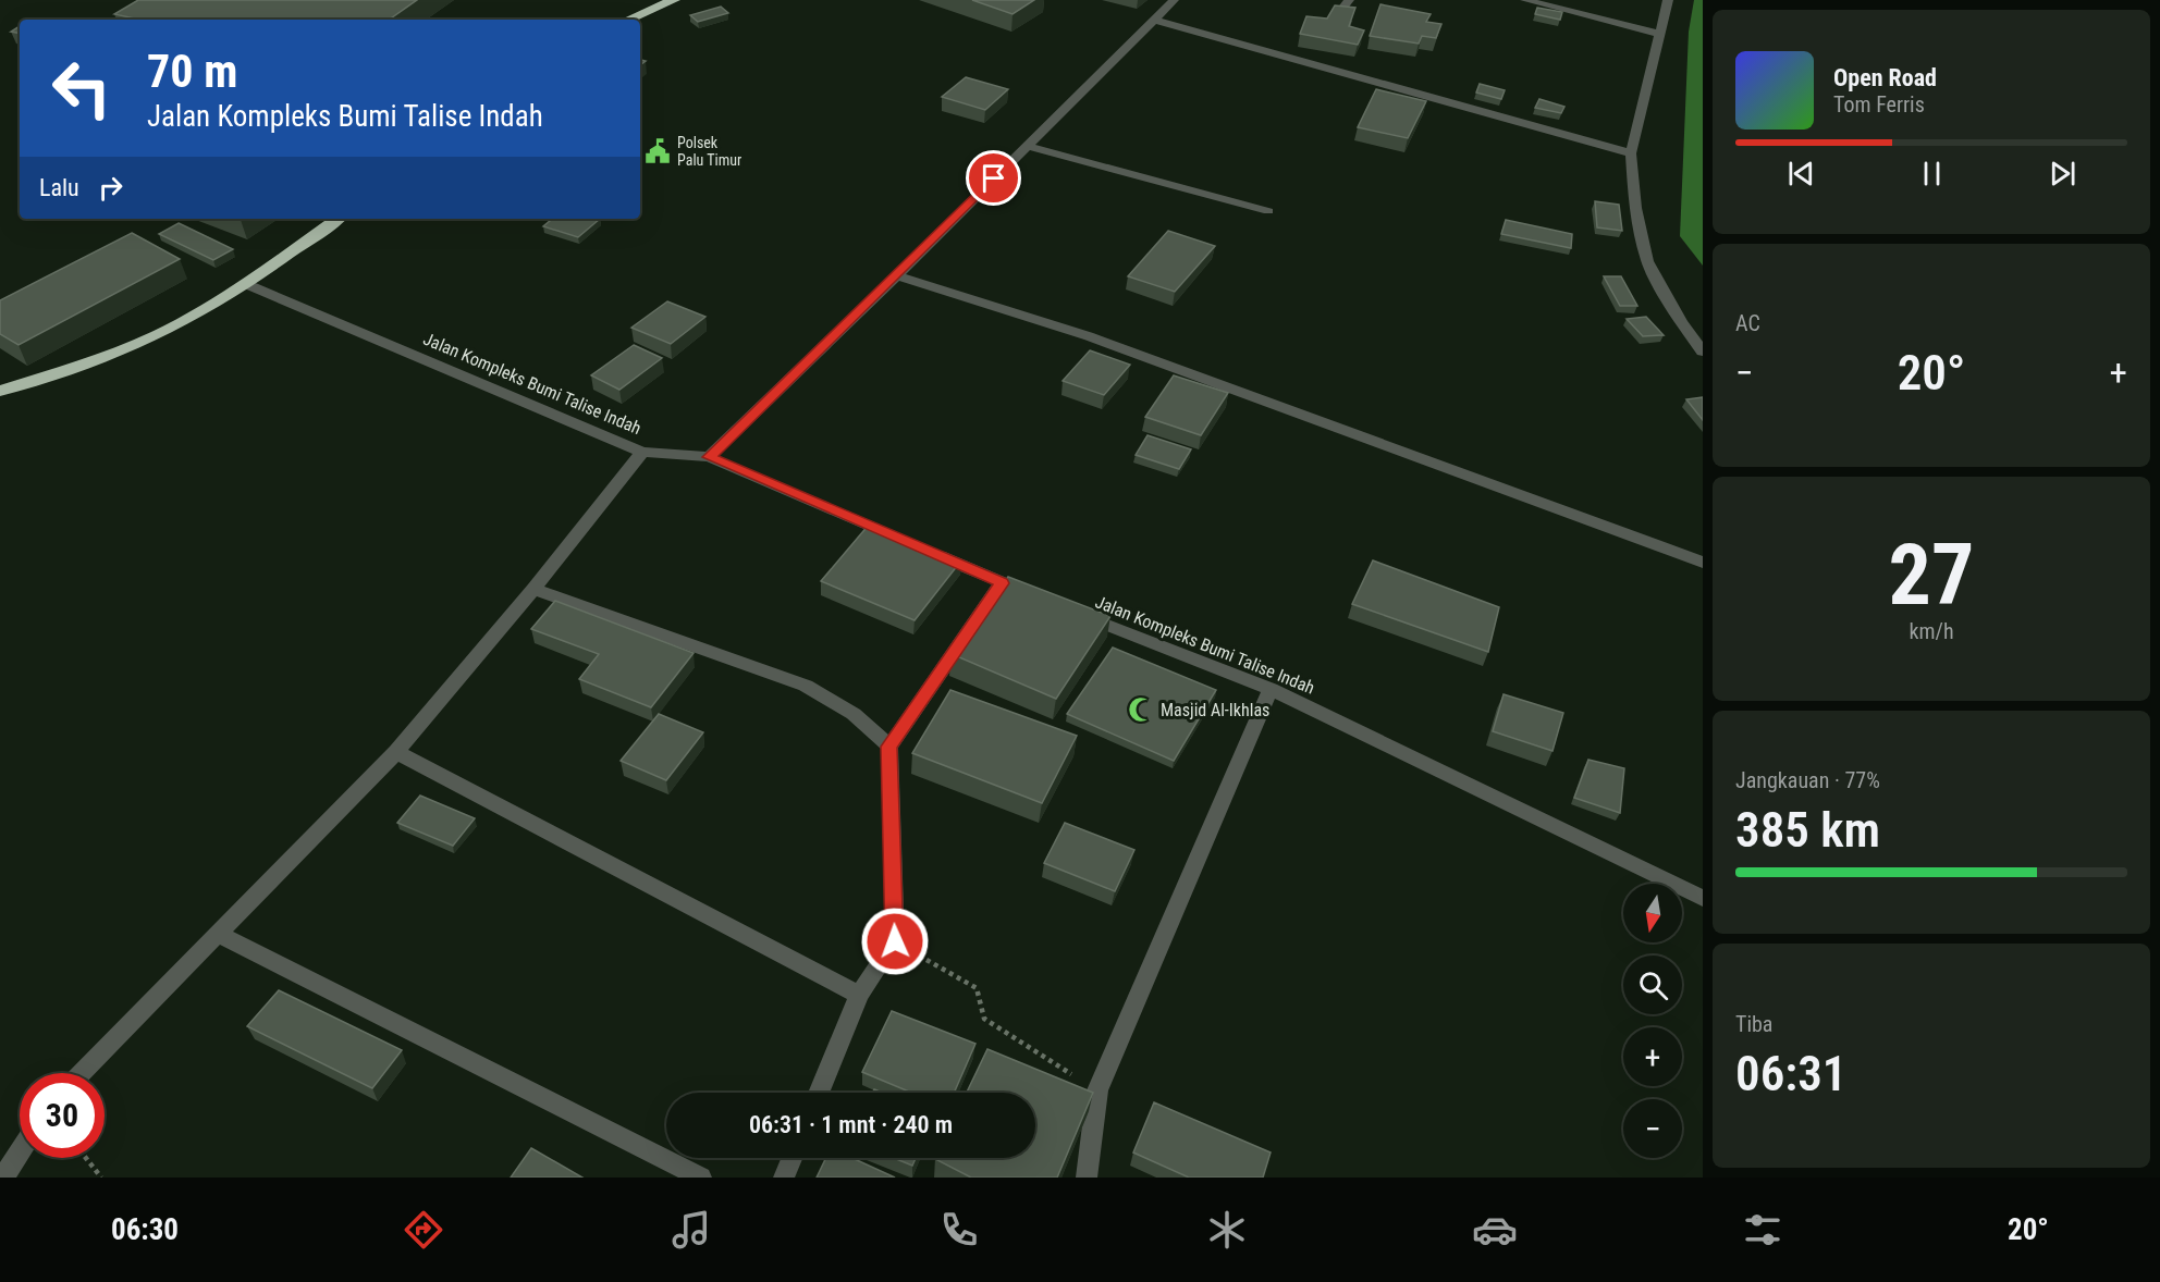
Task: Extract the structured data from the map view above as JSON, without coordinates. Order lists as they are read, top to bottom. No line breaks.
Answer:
{"streets":{"street":["Jalan Kompleks Bumi Talise Indah"]},"places":{"public building":["Polsek Palu Timur"],"mosque":["Masjid Al-Ikhlas"]},"north":"bottom","page":{"turn":["70 m","Jalan Kompleks Bumi Talise Indah"],"song":["Open Road","Tom Ferris"],"then":"Lalu","tile":["AC",["27","km/h"],["Jangkauan · 77%","385 km"],["Tiba","06:31"]],"heat":["−","20°","+"],"map_buttons":["+","−"],"limit":"30","trip":"06:31 · 1 mnt · 240 m","tabs":["06:30","20°"]}}
